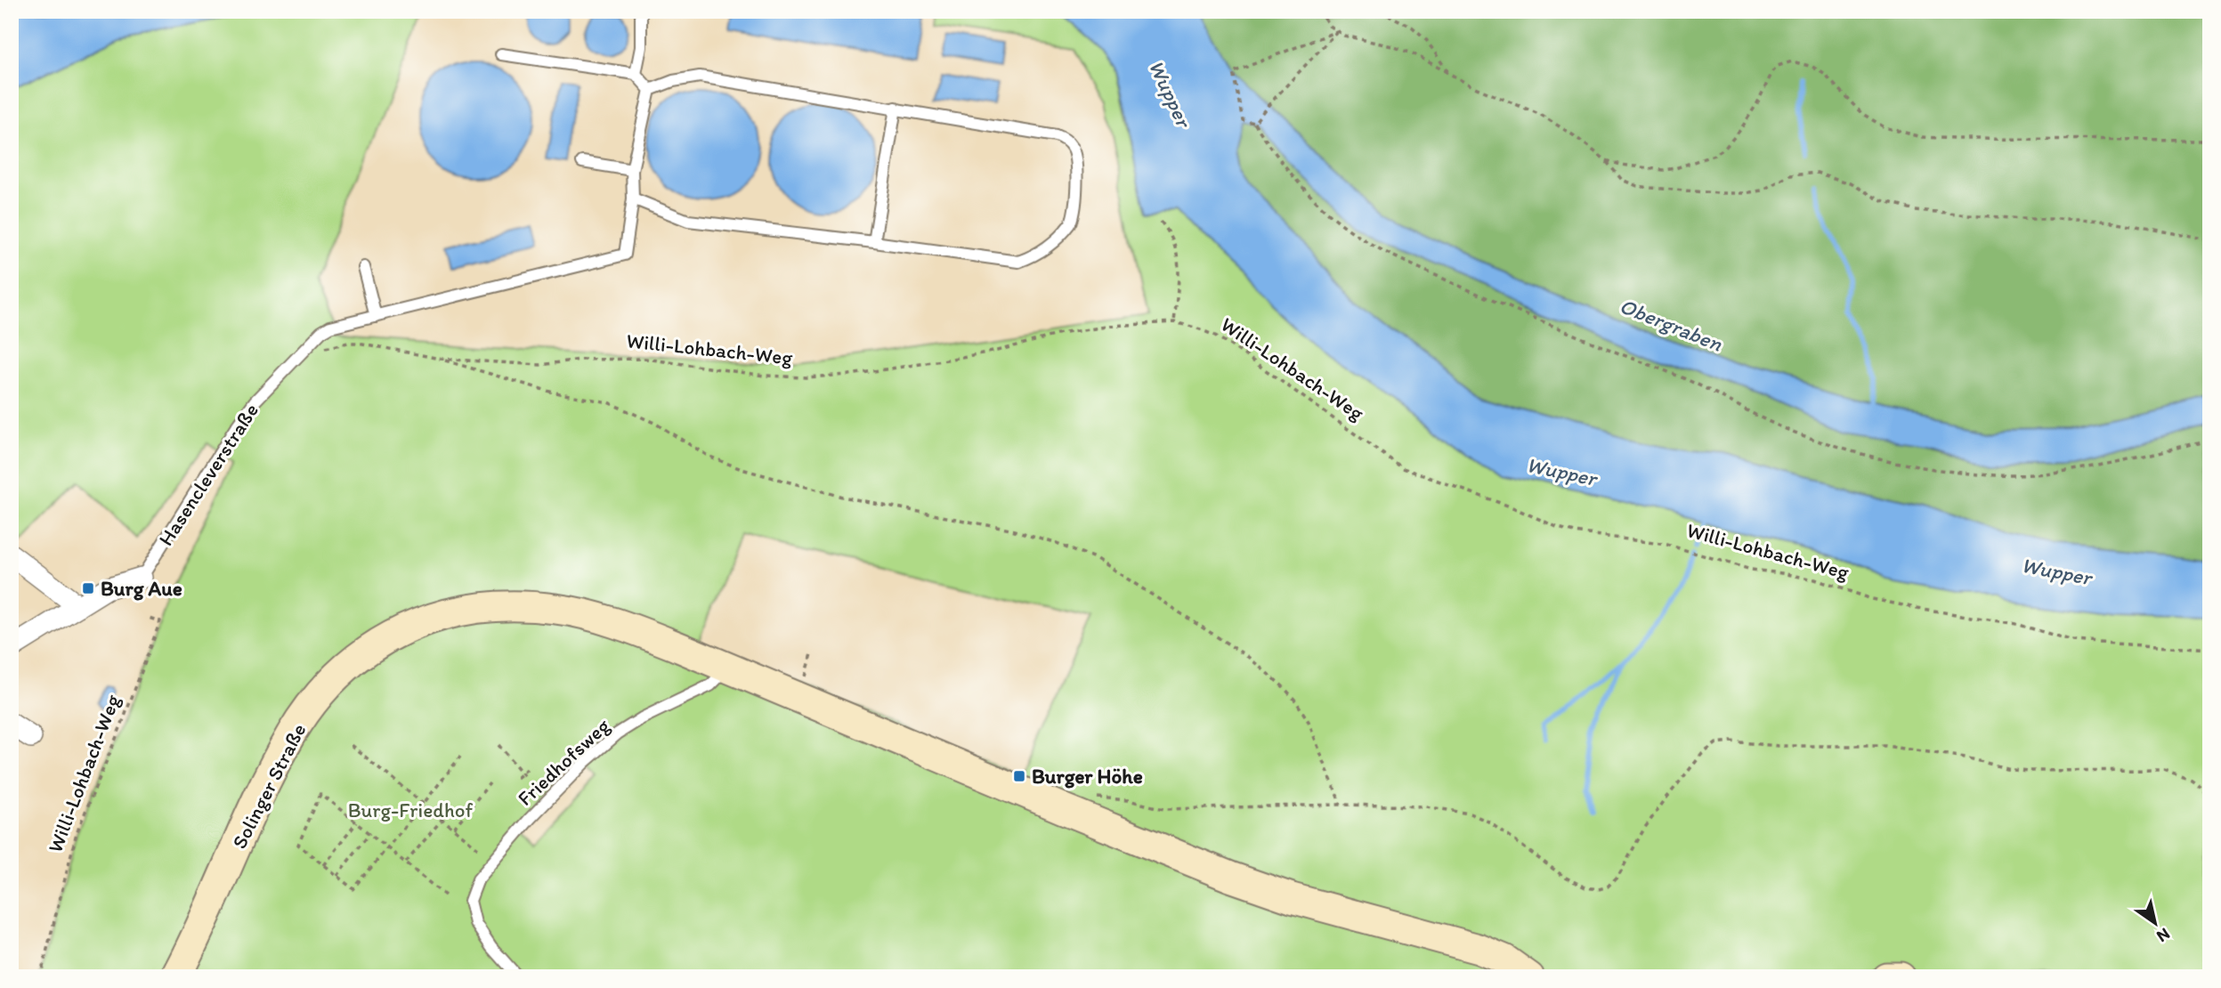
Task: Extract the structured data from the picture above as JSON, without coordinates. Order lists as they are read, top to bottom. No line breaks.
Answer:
{"streets":{"main road":["Solinger Straße"],"street":["Hasencleverstraße"],"lane":["Friedhofsweg"],"path":["Willi-Lohbach-Weg"]},"crossings":[["Willi-Lohbach-Weg","Hasencleverstraße"],["Friedhofsweg","Solinger Straße"]],"water":["Wupper","Obergraben"],"parks":["Burg-Friedhof"],"places":{"transit":["Burg Aue","Burger Höhe"]},"north":"bottom right"}
